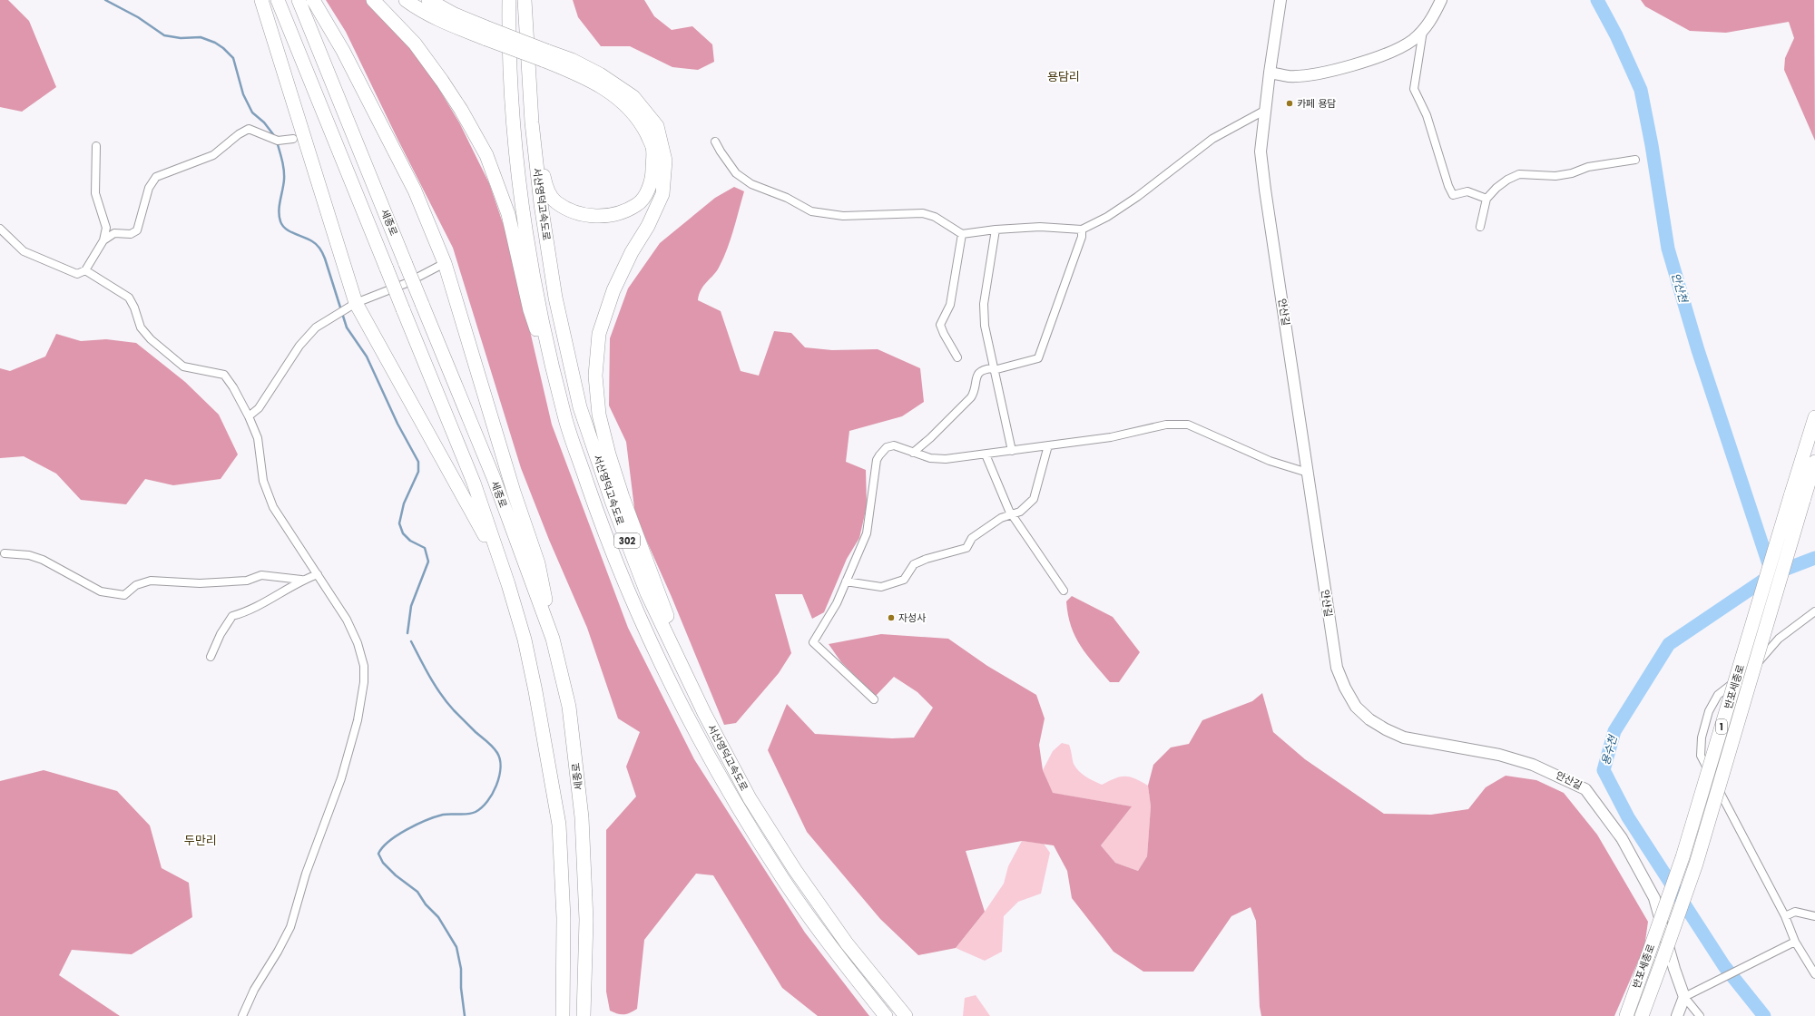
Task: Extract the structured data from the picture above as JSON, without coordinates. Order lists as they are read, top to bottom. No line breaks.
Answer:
{"streets":{"highway":["서산영덕고속도로","세종로","302","반포세종로","1"],"street":["안산길"]},"districts":["용담리","두만리"],"water":["안산천","용수천"],"places":["카페 용담","자성사"]}
